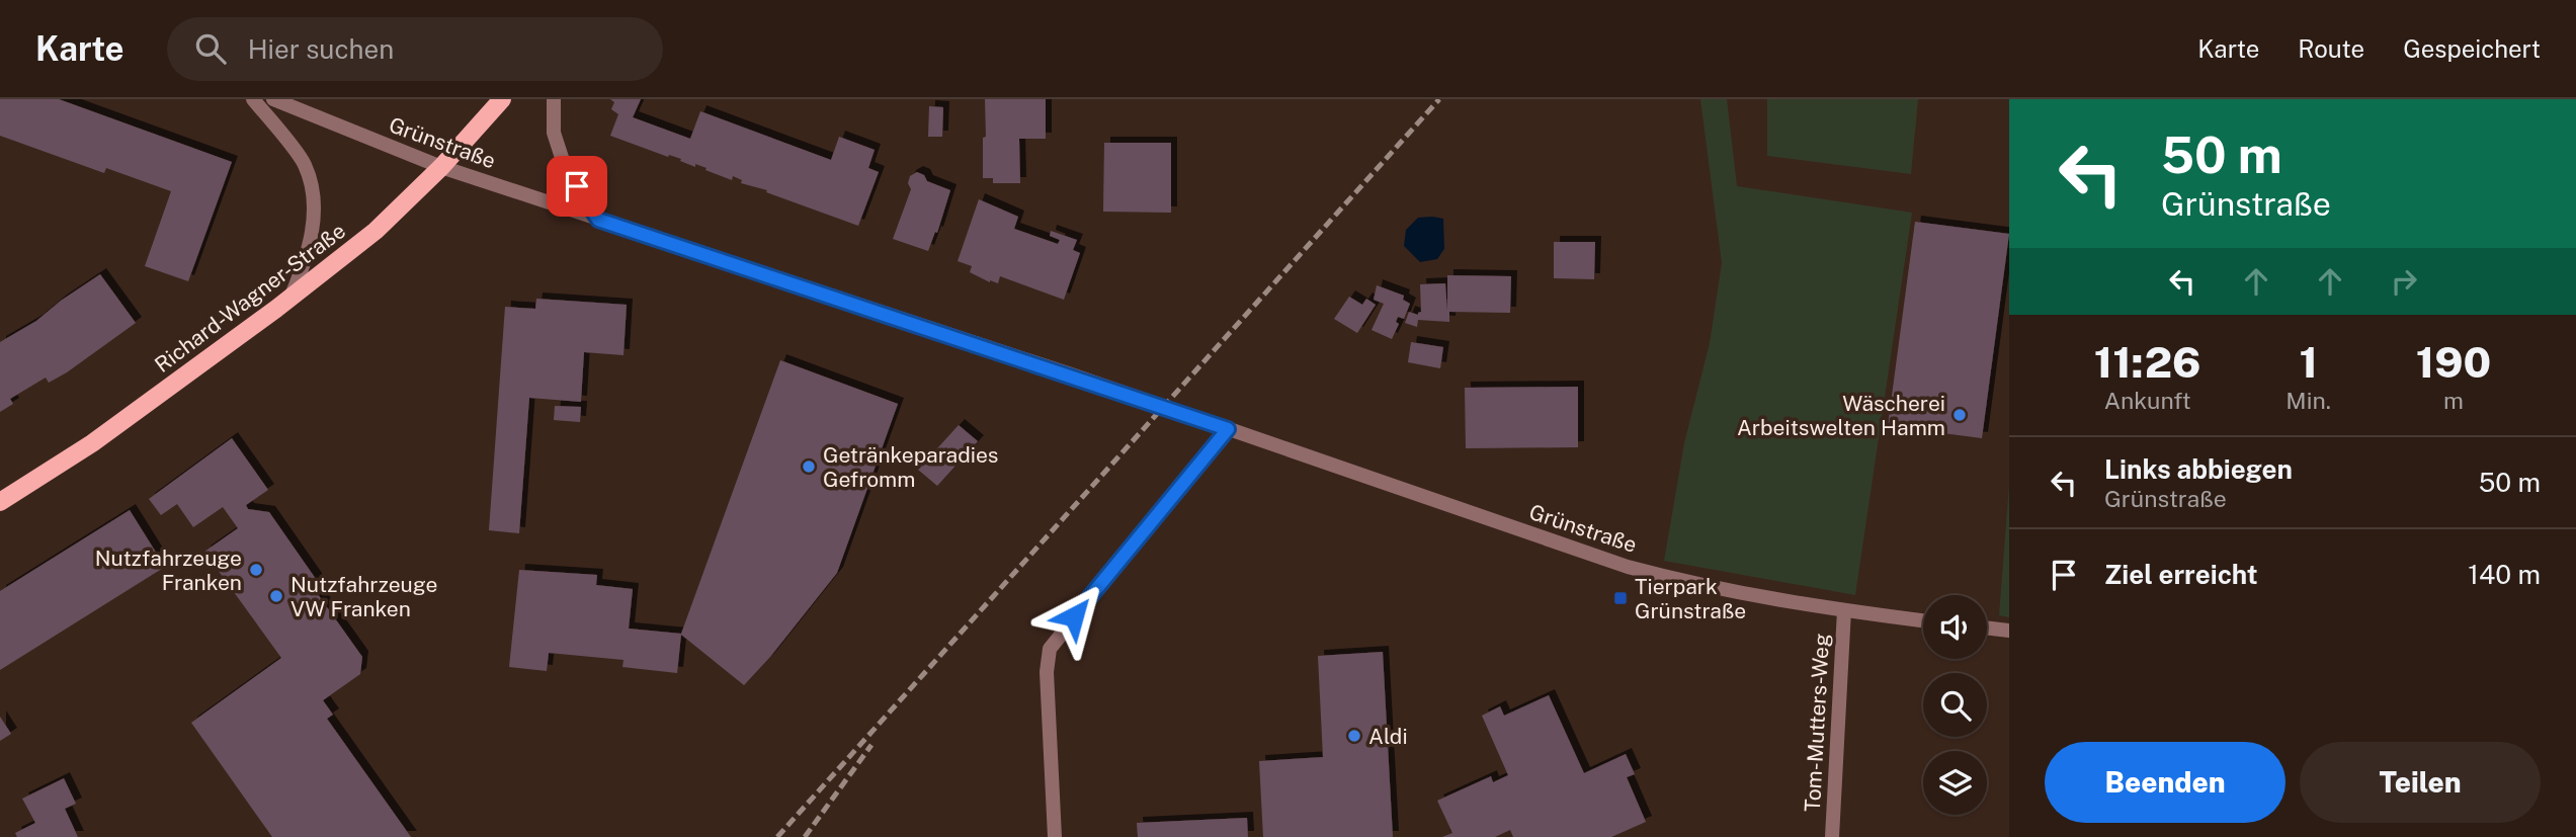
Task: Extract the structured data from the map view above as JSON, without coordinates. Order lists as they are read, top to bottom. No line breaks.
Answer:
{"streets":{"main road":["Richard-Wagner-Straße"],"street":["Grünstraße","Tom-Mutters-Weg"]},"crossings":[["Grünstraße","Richard-Wagner-Straße"],["Grünstraße","Tom-Mutters-Weg"]],"places":{"other":["Wäscherei Arbeitswelten Hamm","Getränkeparadies Gefromm","Nutzfahrzeuge Franken","Nutzfahrzeuge VW Franken","Aldi"],"transit":["Tierpark Grünstraße"]},"page":{"header":"Karte","search":"Hier suchen","nav":["Karte","Route","Gespeichert"],"turn":["50 m","Grünstraße"],"eta":["11:26","Ankunft","1","Min.","190","m"],"list":[{"name":"Links abbiegen","note":"Grünstraße","value":"50 m"},{"name":"Ziel erreicht","value":"140 m"}],"buttons":["Beenden","Teilen"]}}
